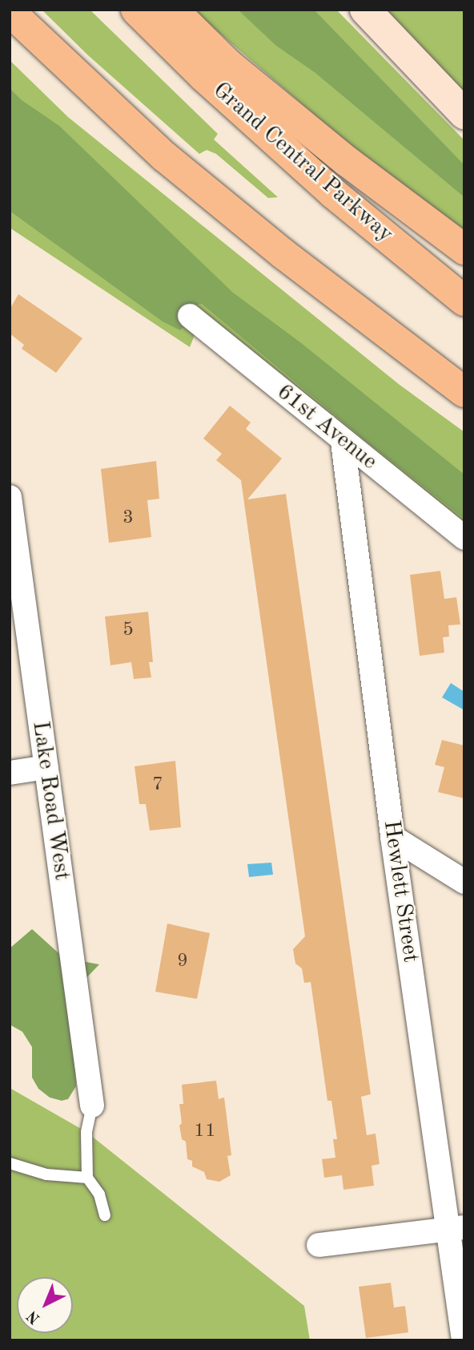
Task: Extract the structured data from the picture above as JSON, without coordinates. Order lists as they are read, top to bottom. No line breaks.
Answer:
{"streets":{"highway":["Grand Central Parkway"],"street":["61st Avenue","Lake Road West","Hewlett Street"]},"crossings":[["61st Avenue","Hewlett Street"]],"house_numbers":["3","5","7","9","11"],"north":"bottom left"}
